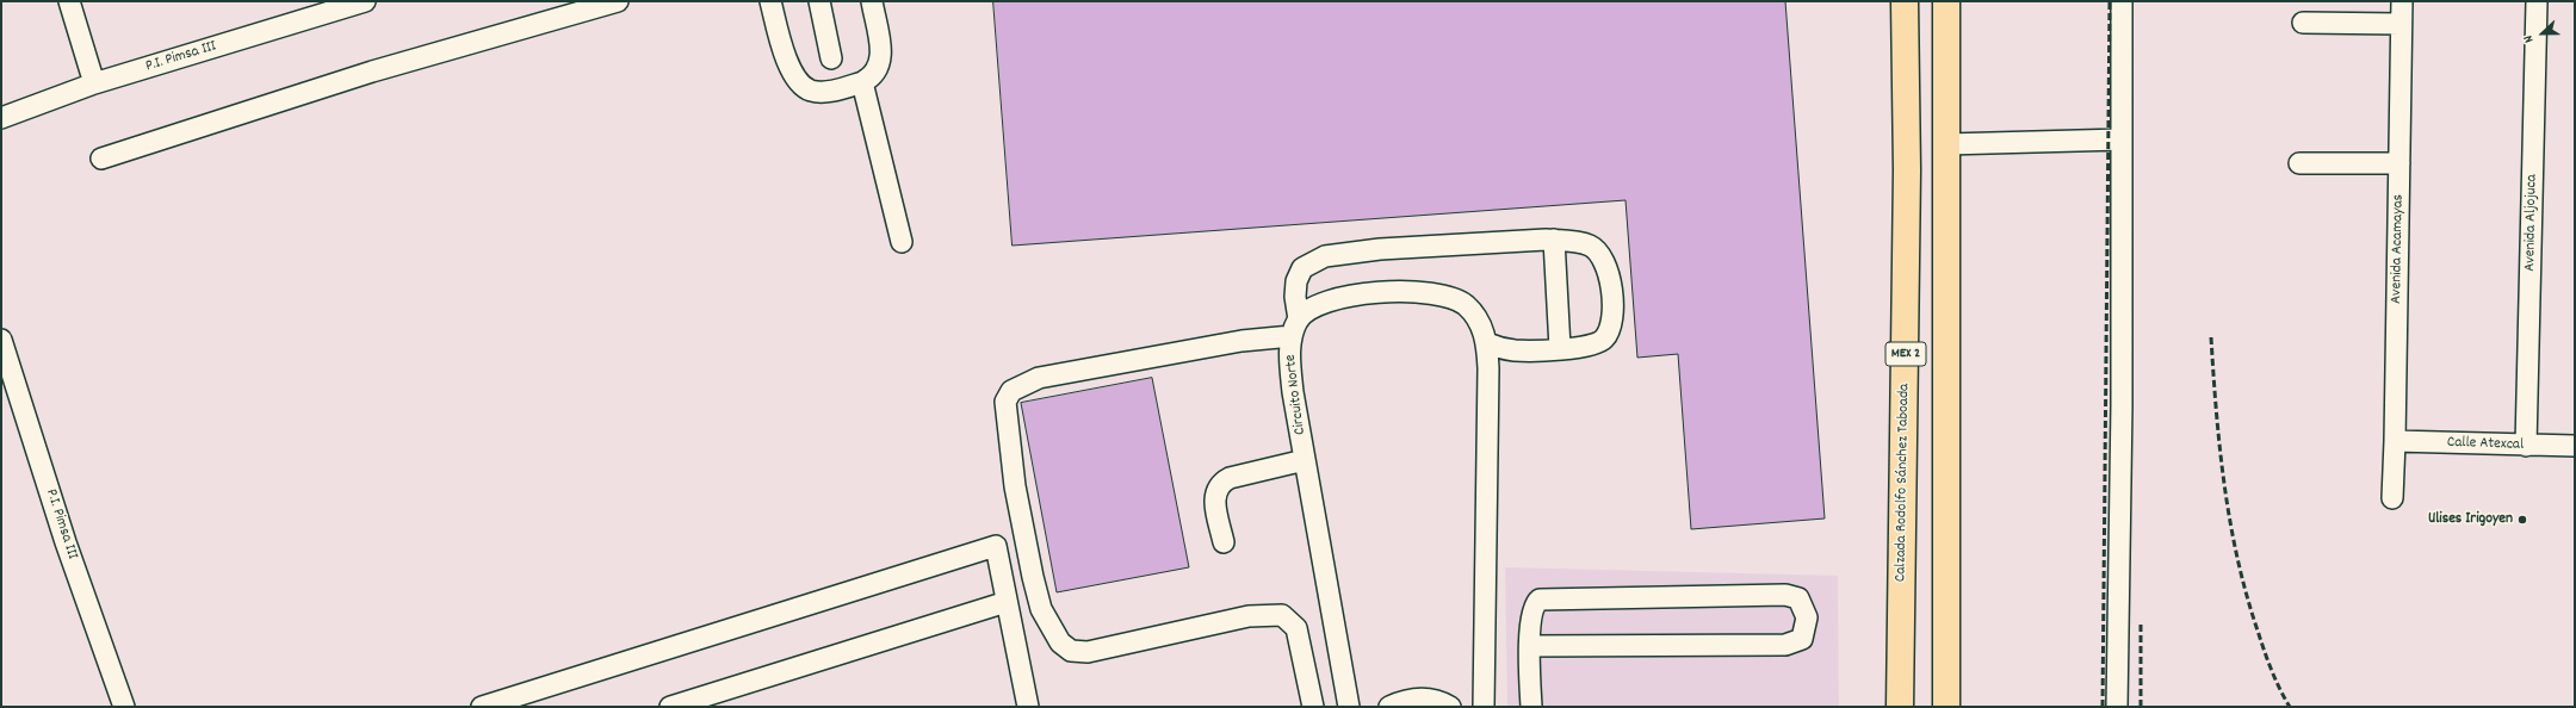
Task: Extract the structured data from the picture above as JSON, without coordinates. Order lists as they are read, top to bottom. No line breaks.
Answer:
{"streets":{"main road":["MEX 2","Calzada Rodolfo Sánchez Taboada"],"street":["P.I. Pimsa III","Avenida Aljojuca","Avenida Acamayas","Circuito Norte","Calle Atexcal"]},"crossings":[["Avenida Aljojuca","Calle Atexcal"],["Avenida Acamayas","Calle Atexcal"]],"places":["Ulises Irigoyen"],"north":"left"}
